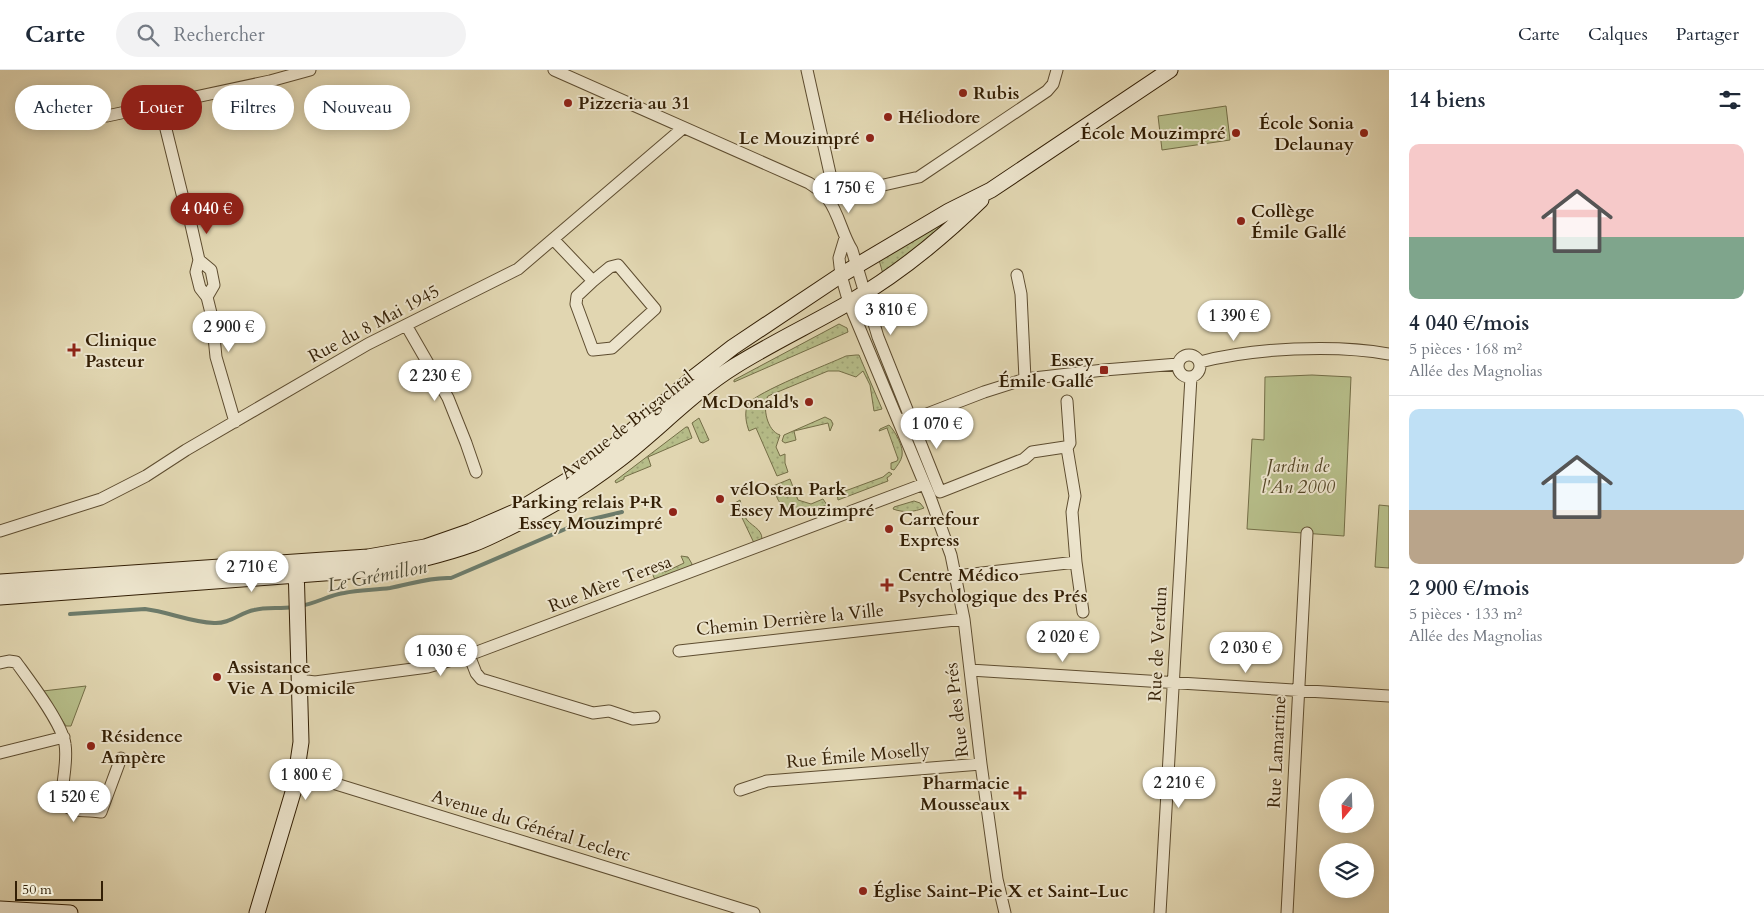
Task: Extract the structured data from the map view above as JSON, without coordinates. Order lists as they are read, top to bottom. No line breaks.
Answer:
{"streets":{"main road":["Avenue de Brigachtal"],"street":["Rue du 8 Mai 1945","Rue Mère Teresa","Chemin Derrière la Ville","Rue de Verdun","Rue des Prés","Rue Lamartine","Rue Émile Moselly","Avenue du Général Leclerc"]},"crossings":[["Avenue de Brigachtal","Rue des Prés"],["Rue Mère Teresa","Rue des Prés"],["Chemin Derrière la Ville","Rue des Prés"],["Rue des Prés","Rue Émile Moselly"]],"water":["Le Grémillon"],"parks":["Jardin de l'An 2000"],"places":{"other":["Rubis","Pizzeria au 31","Héliodore","École Mouzimpré","École Sonia Delaunay","Le Mouzimpré","Collège Émile Gallé","McDonald's","vélOstan Park Essey Mouzimpré","Parking relais P+R Essey Mouzimpré","Carrefour Express","Assistance Vie A Domicile","Résidence Ampère","Église Saint-Pie X et Saint-Luc"],"health":["Clinique Pasteur","Centre Médico Psychologique des Prés","Pharmacie Mousseaux"],"transit":["Essey Émile Gallé"]},"scale_bar":"50 m","north":"bottom","page":{"header":"Carte","search":"Rechercher","nav":["Carte","Calques","Partager"],"heading":"14 biens","chip":["Acheter","Louer","Filtres","Nouveau"],"list":[{"name":"4 040 €/mois","note":"5 pièces · 168 m² · Allée des Magnolias"},{"name":"2 900 €/mois","note":"5 pièces · 133 m² · Allée des Magnolias"}],"price":["1 750 €","4 040 €","3 810 €","1 390 €","2 900 €","2 230 €","1 070 €","2 710 €","2 020 €","2 030 €","1 030 €","1 800 €","2 210 €","1 520 €"],"scale":"50 m"}}
